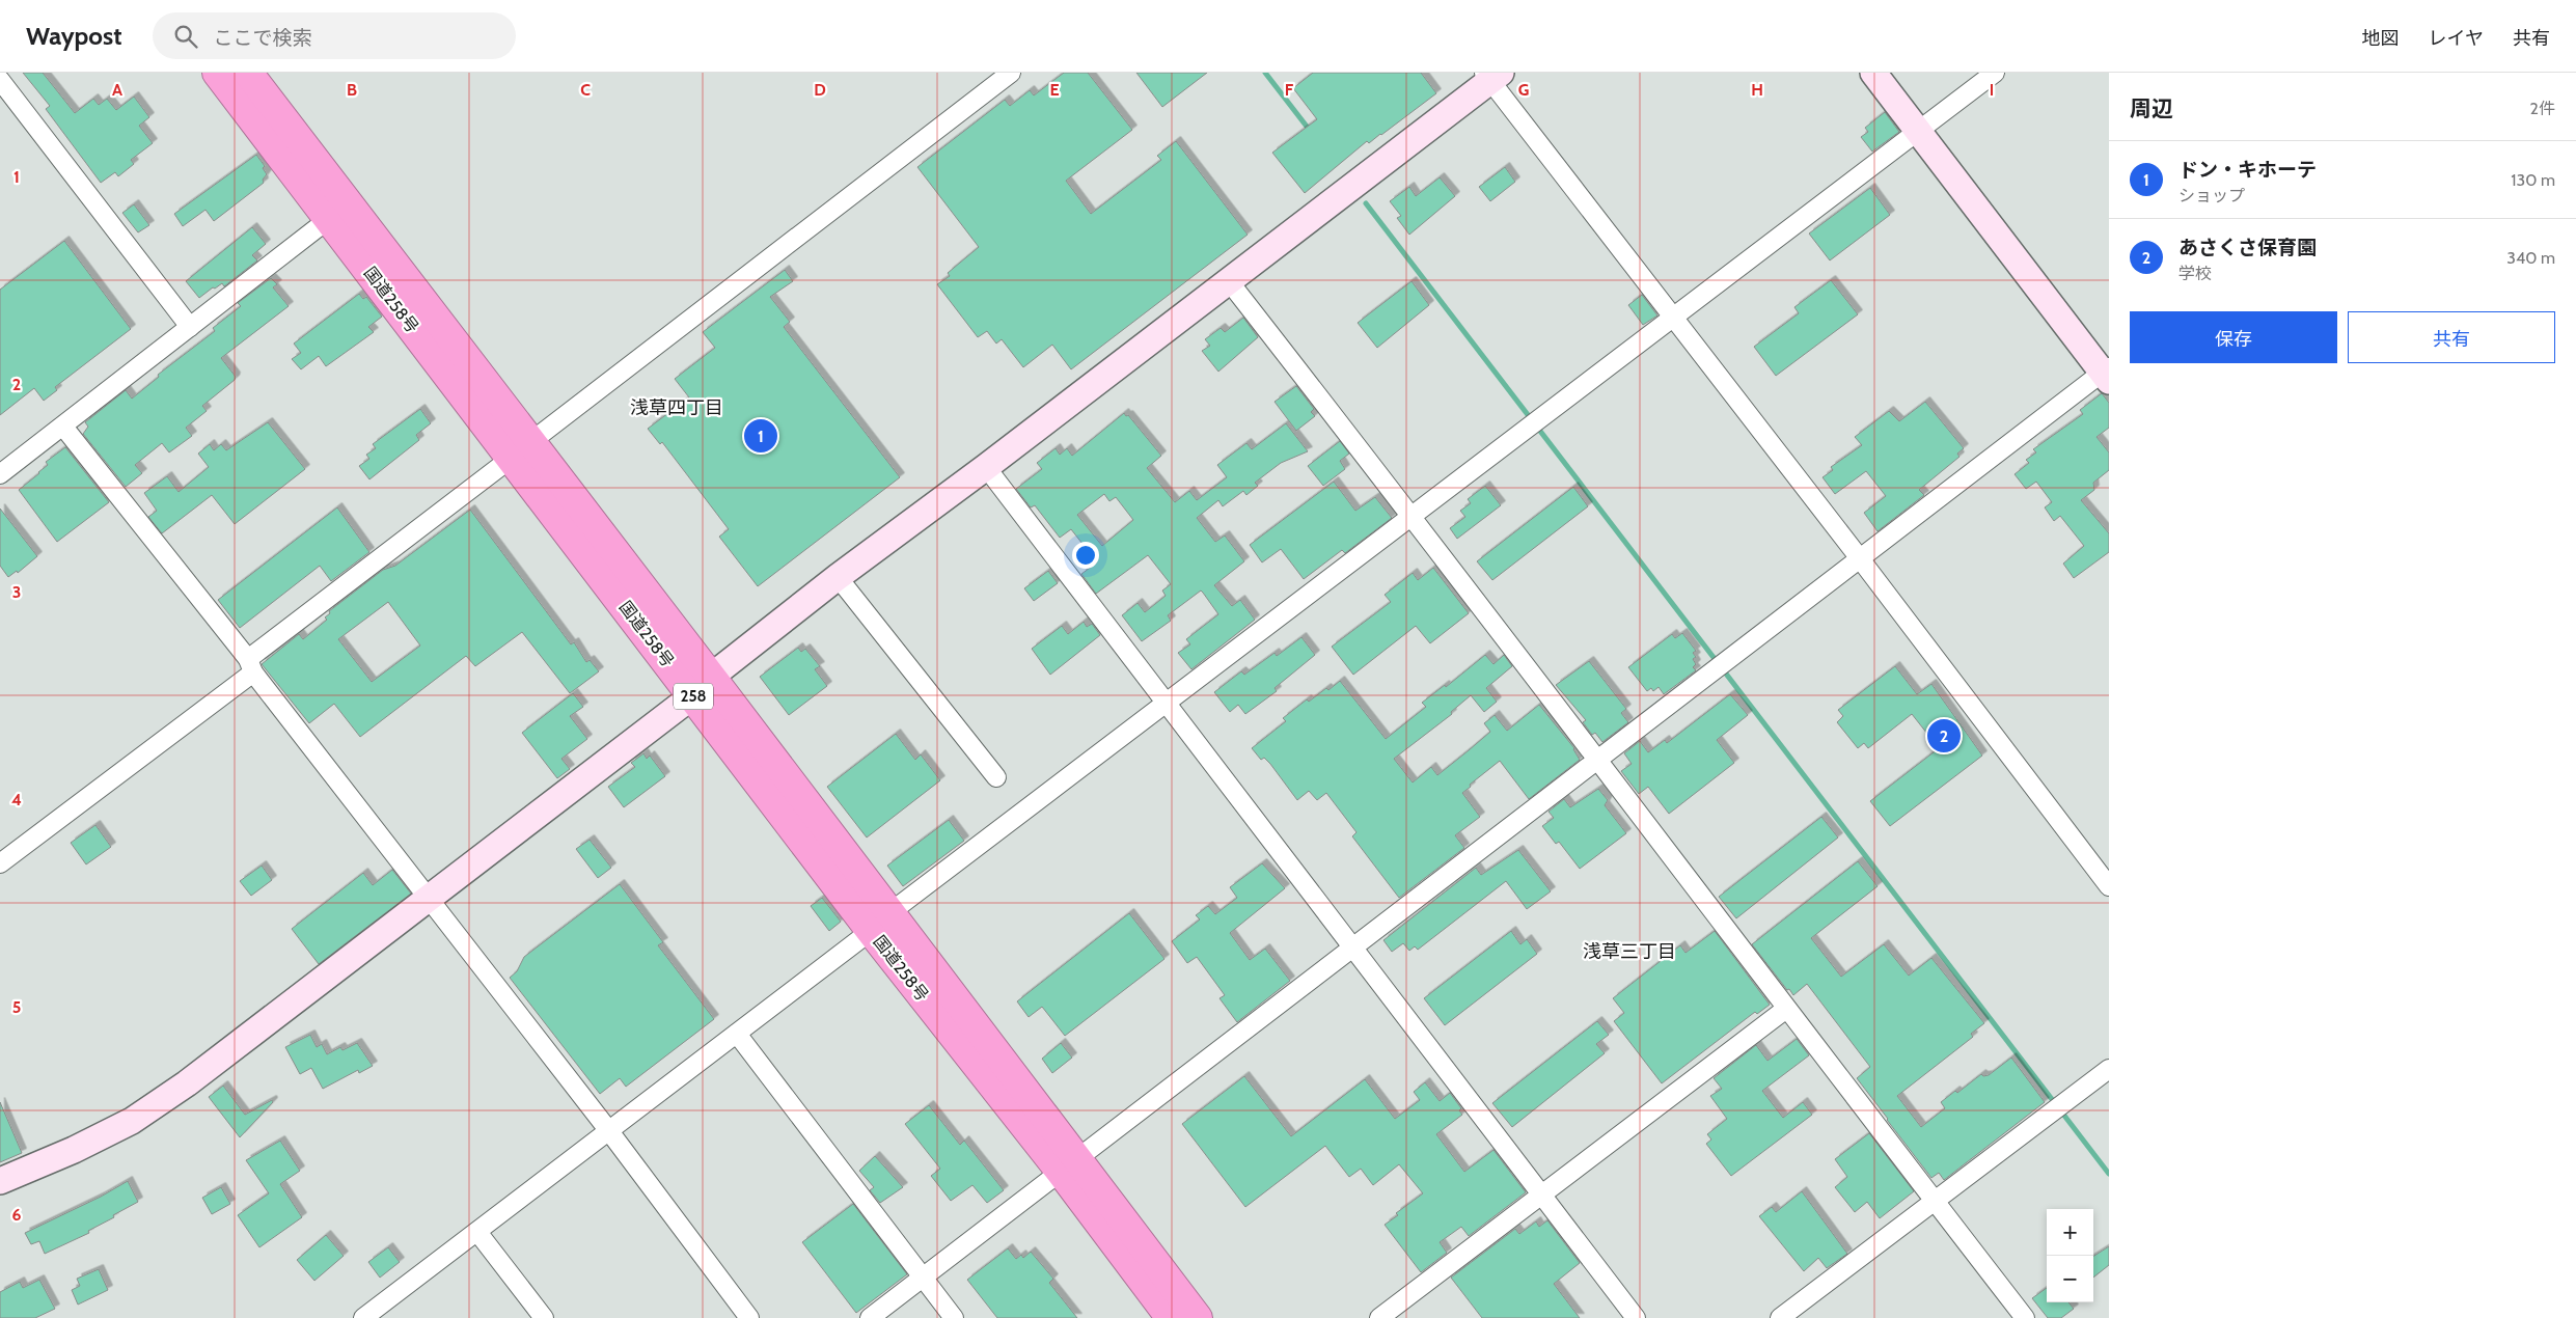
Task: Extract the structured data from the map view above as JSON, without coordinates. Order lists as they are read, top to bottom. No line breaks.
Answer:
{"streets":{"highway":["国道258号","258"]},"districts":["浅草四丁目","浅草三丁目"],"page":{"header":"Waypost","search":"ここで検索","nav":["地図","レイヤ","共有"],"heading":["周辺","2件"],"list":[{"mark":"1","name":"ドン・キホーテ","note":"ショップ","value":"130 m"},{"mark":"2","name":"あさくさ保育園","note":"学校","value":"340 m"}],"buttons":["保存","共有"],"pins":["1","2"],"map_buttons":["+","−"]},"grid":{"columns":["A","B","C","D","E","F","G","H","I"],"rows":["1","2","3","4","5","6"]}}
